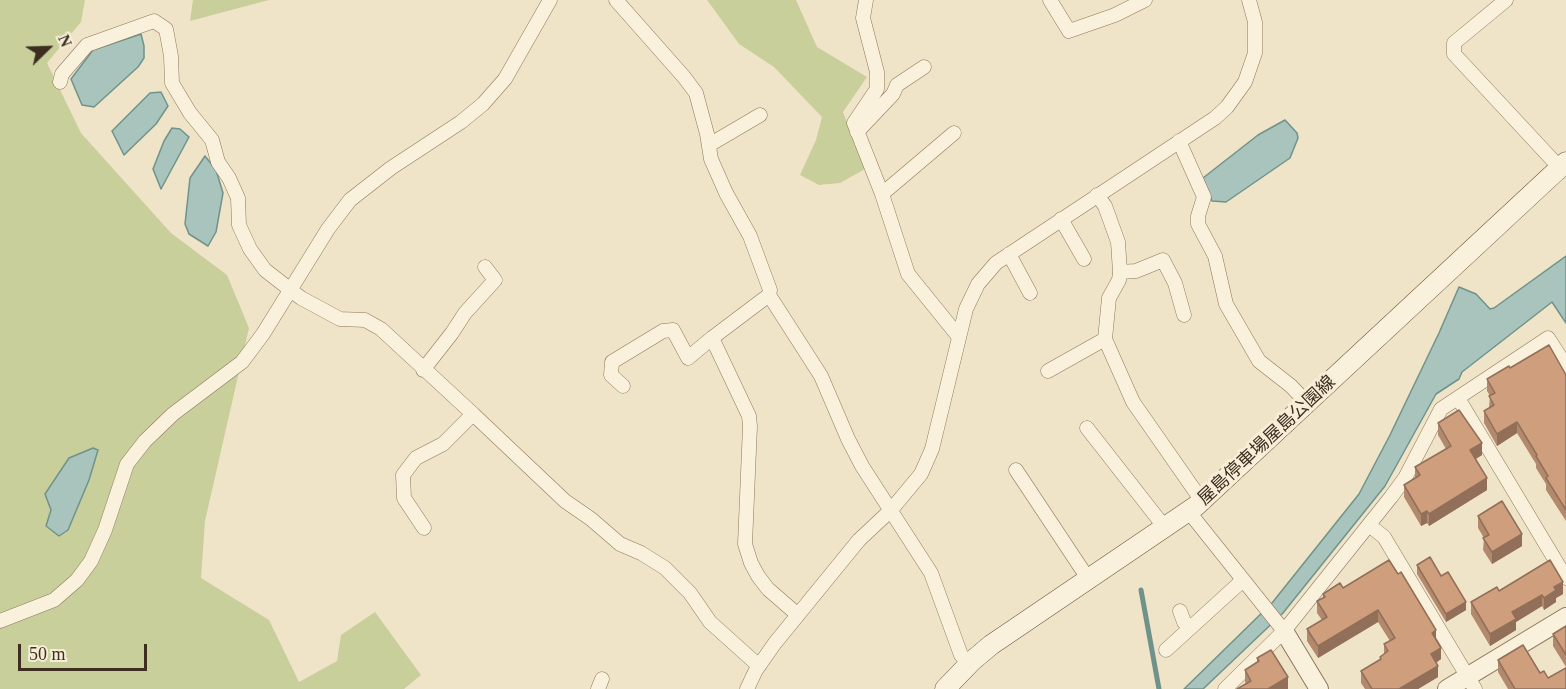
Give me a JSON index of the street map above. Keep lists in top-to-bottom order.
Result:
{
  "streets": {
    "main road": ["屋島停車場屋島公園線"]
  },
  "scale_bar": "50 m",
  "north": "top right"
}
